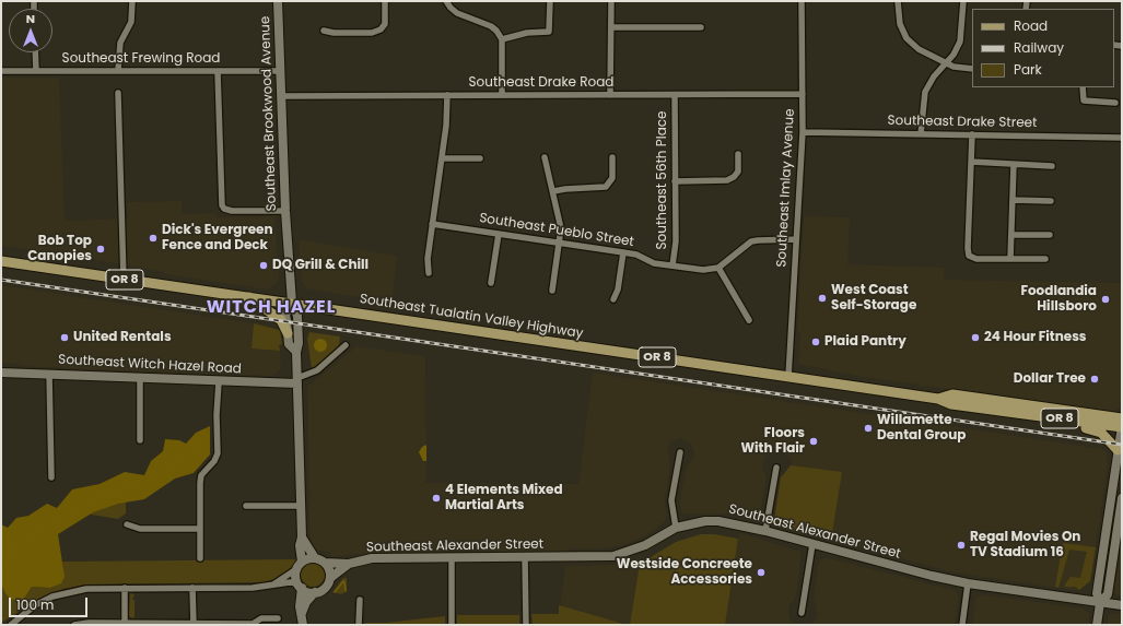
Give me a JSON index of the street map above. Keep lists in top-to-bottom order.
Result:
{
  "streets": {
    "main road": ["OR 8", "Southeast Tualatin Valley Highway"],
    "street": [
      "Southeast Frewing Road",
      "Southeast Drake Road",
      "Southeast Brookwood Avenue",
      "Southeast Drake Street",
      "Southeast 56th Place",
      "Southeast Imlay Avenue",
      "Southeast Pueblo Street",
      "Southeast Witch Hazel Road",
      "Southeast Alexander Street"
    ]
  },
  "crossings": [
    ["Southeast Frewing Road", "Southeast Brookwood Avenue"],
    ["Southeast Drake Road", "Southeast Brookwood Avenue"],
    ["Southeast Drake Road", "Southeast 56th Place"],
    ["Southeast Drake Road", "Southeast Imlay Avenue"],
    ["Southeast Brookwood Avenue", "Southeast Tualatin Valley Highway"],
    ["Southeast Brookwood Avenue", "Southeast Witch Hazel Road"],
    ["Southeast Brookwood Avenue", "Southeast Alexander Street"],
    ["Southeast Drake Street", "Southeast Imlay Avenue"],
    ["Southeast 56th Place", "Southeast Pueblo Street"],
    ["Southeast Imlay Avenue", "Southeast Tualatin Valley Highway"]
  ],
  "districts": ["WITCH HAZEL"],
  "places": [
    "Dick's Evergreen Fence and Deck",
    "Bob Top Canopies",
    "DQ Grill & Chill",
    "West Coast Self-Storage",
    "Foodlandia Hillsboro",
    "United Rentals",
    "24 Hour Fitness",
    "Plaid Pantry",
    "Dollar Tree",
    "Willamette Dental Group",
    "Floors With Flair",
    "4 Elements Mixed Martial Arts",
    "Regal Movies On TV Stadium 16",
    "Westside Concreete Accessories"
  ],
  "legend": ["Road", "Railway", "Park"],
  "scale_bar": "100 m",
  "north": "top"
}
